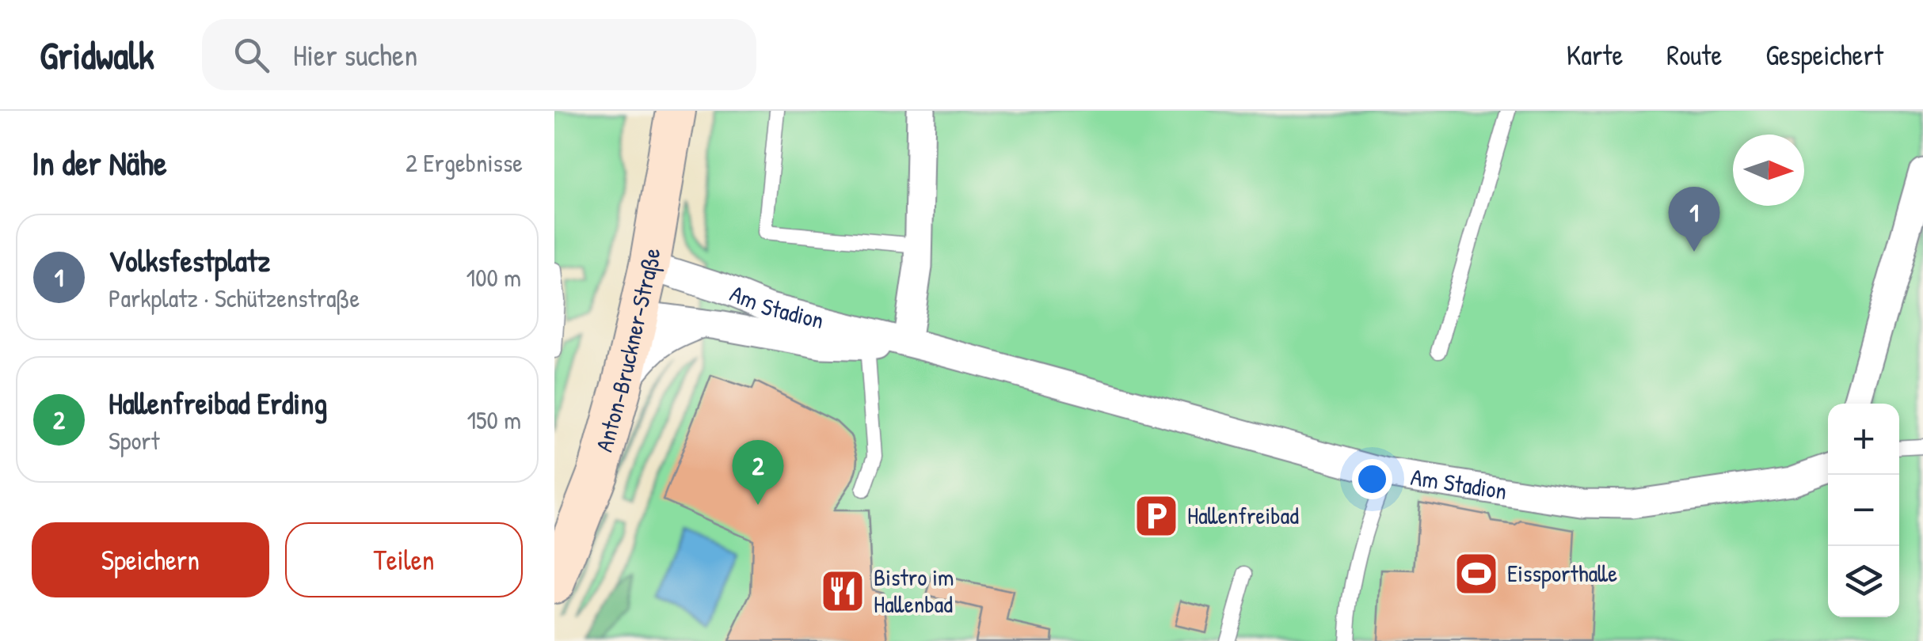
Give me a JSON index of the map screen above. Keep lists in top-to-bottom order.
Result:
{
  "streets": {
    "main road": ["Anton-Bruckner-Straße"],
    "street": ["Am Stadion"]
  },
  "crossings": [
    ["Am Stadion", "Anton-Bruckner-Straße"]
  ],
  "places": {
    "parking": ["Hallenfreibad"],
    "sports": ["Eissporthalle"],
    "restaurant": ["Bistro im Hallenbad"]
  },
  "north": "right",
  "page": {
    "header": "Gridwalk",
    "search": "Hier suchen",
    "nav": ["Karte", "Route", "Gespeichert"],
    "heading": ["In der Nähe", "2 Ergebnisse"],
    "pins": ["1", "2"],
    "list": [
      {
        "mark": "1",
        "name": "Volksfestplatz",
        "note": "Parkplatz · Schützenstraße",
        "value": "100 m"
      },
      {
        "mark": "2",
        "name": "Hallenfreibad Erding",
        "note": "Sport",
        "value": "150 m"
      }
    ],
    "map_buttons": ["+", "−"],
    "buttons": ["Speichern", "Teilen"]
  }
}
